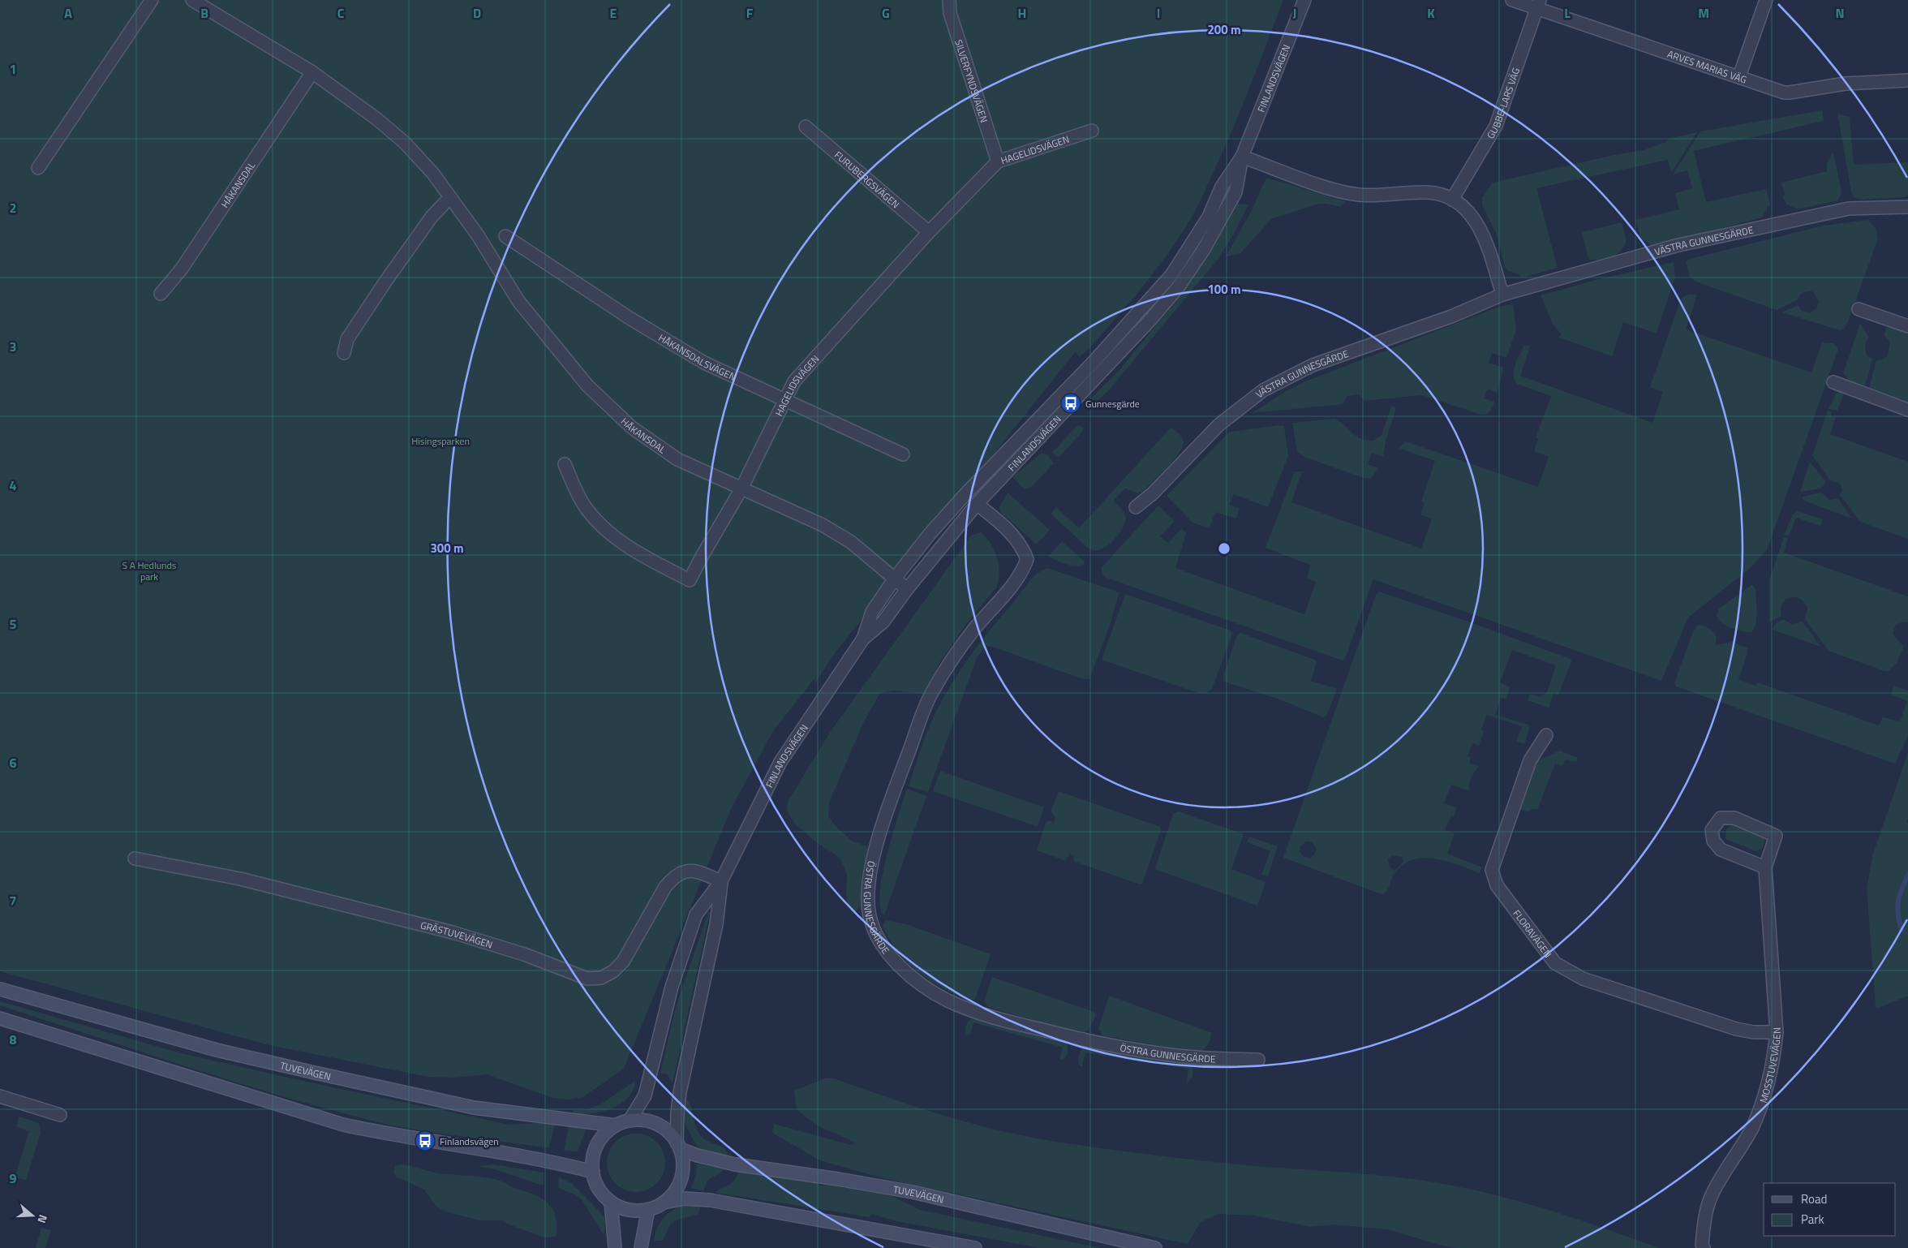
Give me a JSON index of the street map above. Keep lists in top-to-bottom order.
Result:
{
  "streets": {
    "main road": ["TUVEVÄGEN"],
    "street": [
      "ARVES MARIAS VÄG",
      "FINLANDSVÄGEN",
      "SILVERFYNDSVÄGEN",
      "GUBBE-LARS VÄG",
      "HAGELIDSVÄGEN",
      "FURUBERGSVÄGEN",
      "HÅKANSDAL",
      "VÄSTRA GUNNESGÄRDE",
      "HÅKANSDALSVÄGEN",
      "ÖSTRA GUNNESGÄRDE",
      "FLORAVÄGEN",
      "GRÄSTUVEVÄGEN",
      "MOSSTUVEVÄGEN"
    ]
  },
  "crossings": [
    ["ARVES MARIAS VÄG", "GUBBE-LARS VÄG"],
    ["FINLANDSVÄGEN", "HÅKANSDAL"],
    ["FINLANDSVÄGEN", "ÖSTRA GUNNESGÄRDE"],
    ["FINLANDSVÄGEN", "GRÄSTUVEVÄGEN"],
    ["FINLANDSVÄGEN", "TUVEVÄGEN"],
    ["SILVERFYNDSVÄGEN", "HAGELIDSVÄGEN"],
    ["HAGELIDSVÄGEN", "FURUBERGSVÄGEN"],
    ["HAGELIDSVÄGEN", "HÅKANSDAL"],
    ["HAGELIDSVÄGEN", "HÅKANSDALSVÄGEN"],
    ["FLORAVÄGEN", "MOSSTUVEVÄGEN"]
  ],
  "parks": ["Hisingsparken", "S A Hedlunds park"],
  "places": {
    "bus stop": ["Gunnesgärde", "Finlandsvägen"]
  },
  "legend": ["Road", "Park"],
  "north": "right",
  "grid": {
    "columns": [
      "A",
      "B",
      "C",
      "D",
      "E",
      "F",
      "G",
      "H",
      "I",
      "J",
      "K",
      "L",
      "M",
      "N"
    ],
    "rows": [
      "1",
      "2",
      "3",
      "4",
      "5",
      "6",
      "7",
      "8",
      "9"
    ]
  },
  "rings": ["200 m", "100 m", "300 m"]
}
